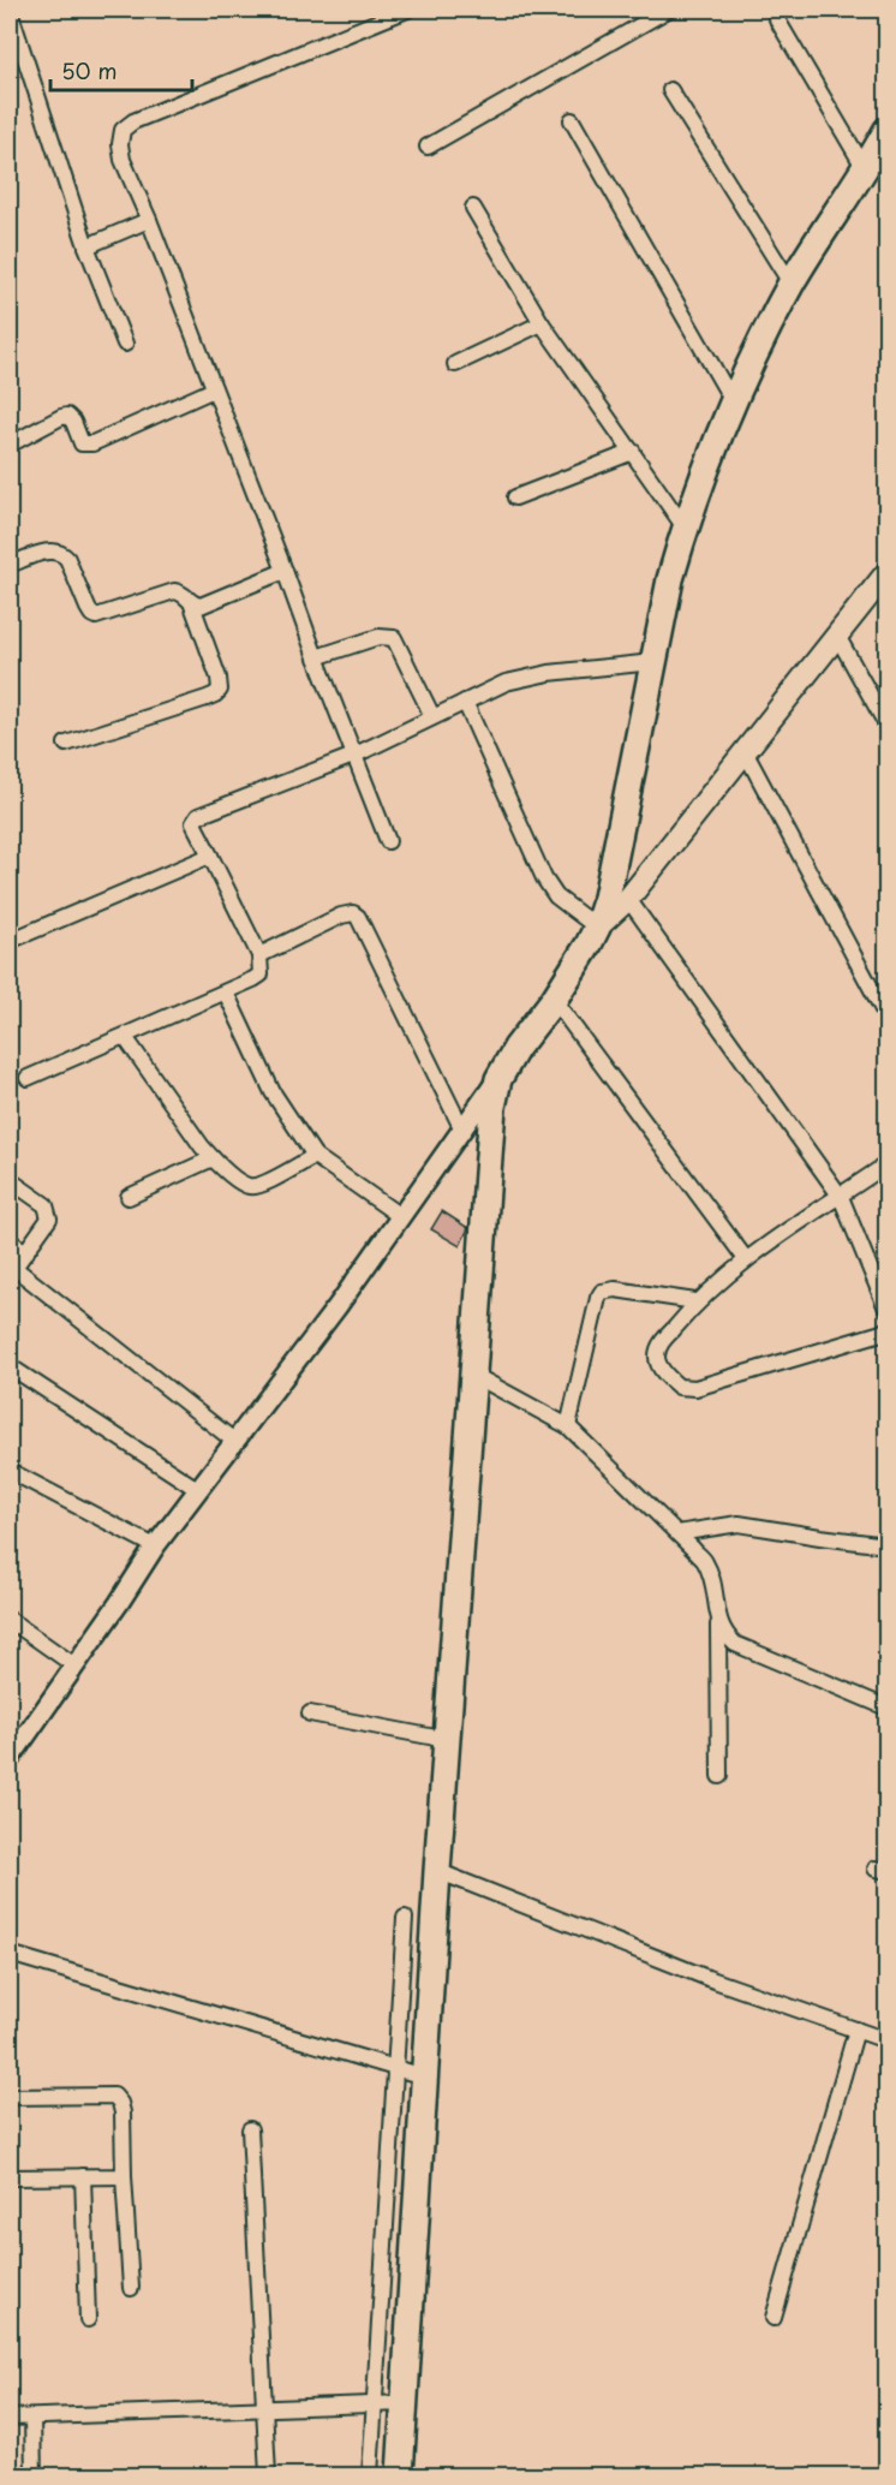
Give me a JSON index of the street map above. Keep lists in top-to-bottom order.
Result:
{
  "scale_bar": "50 m"
}
